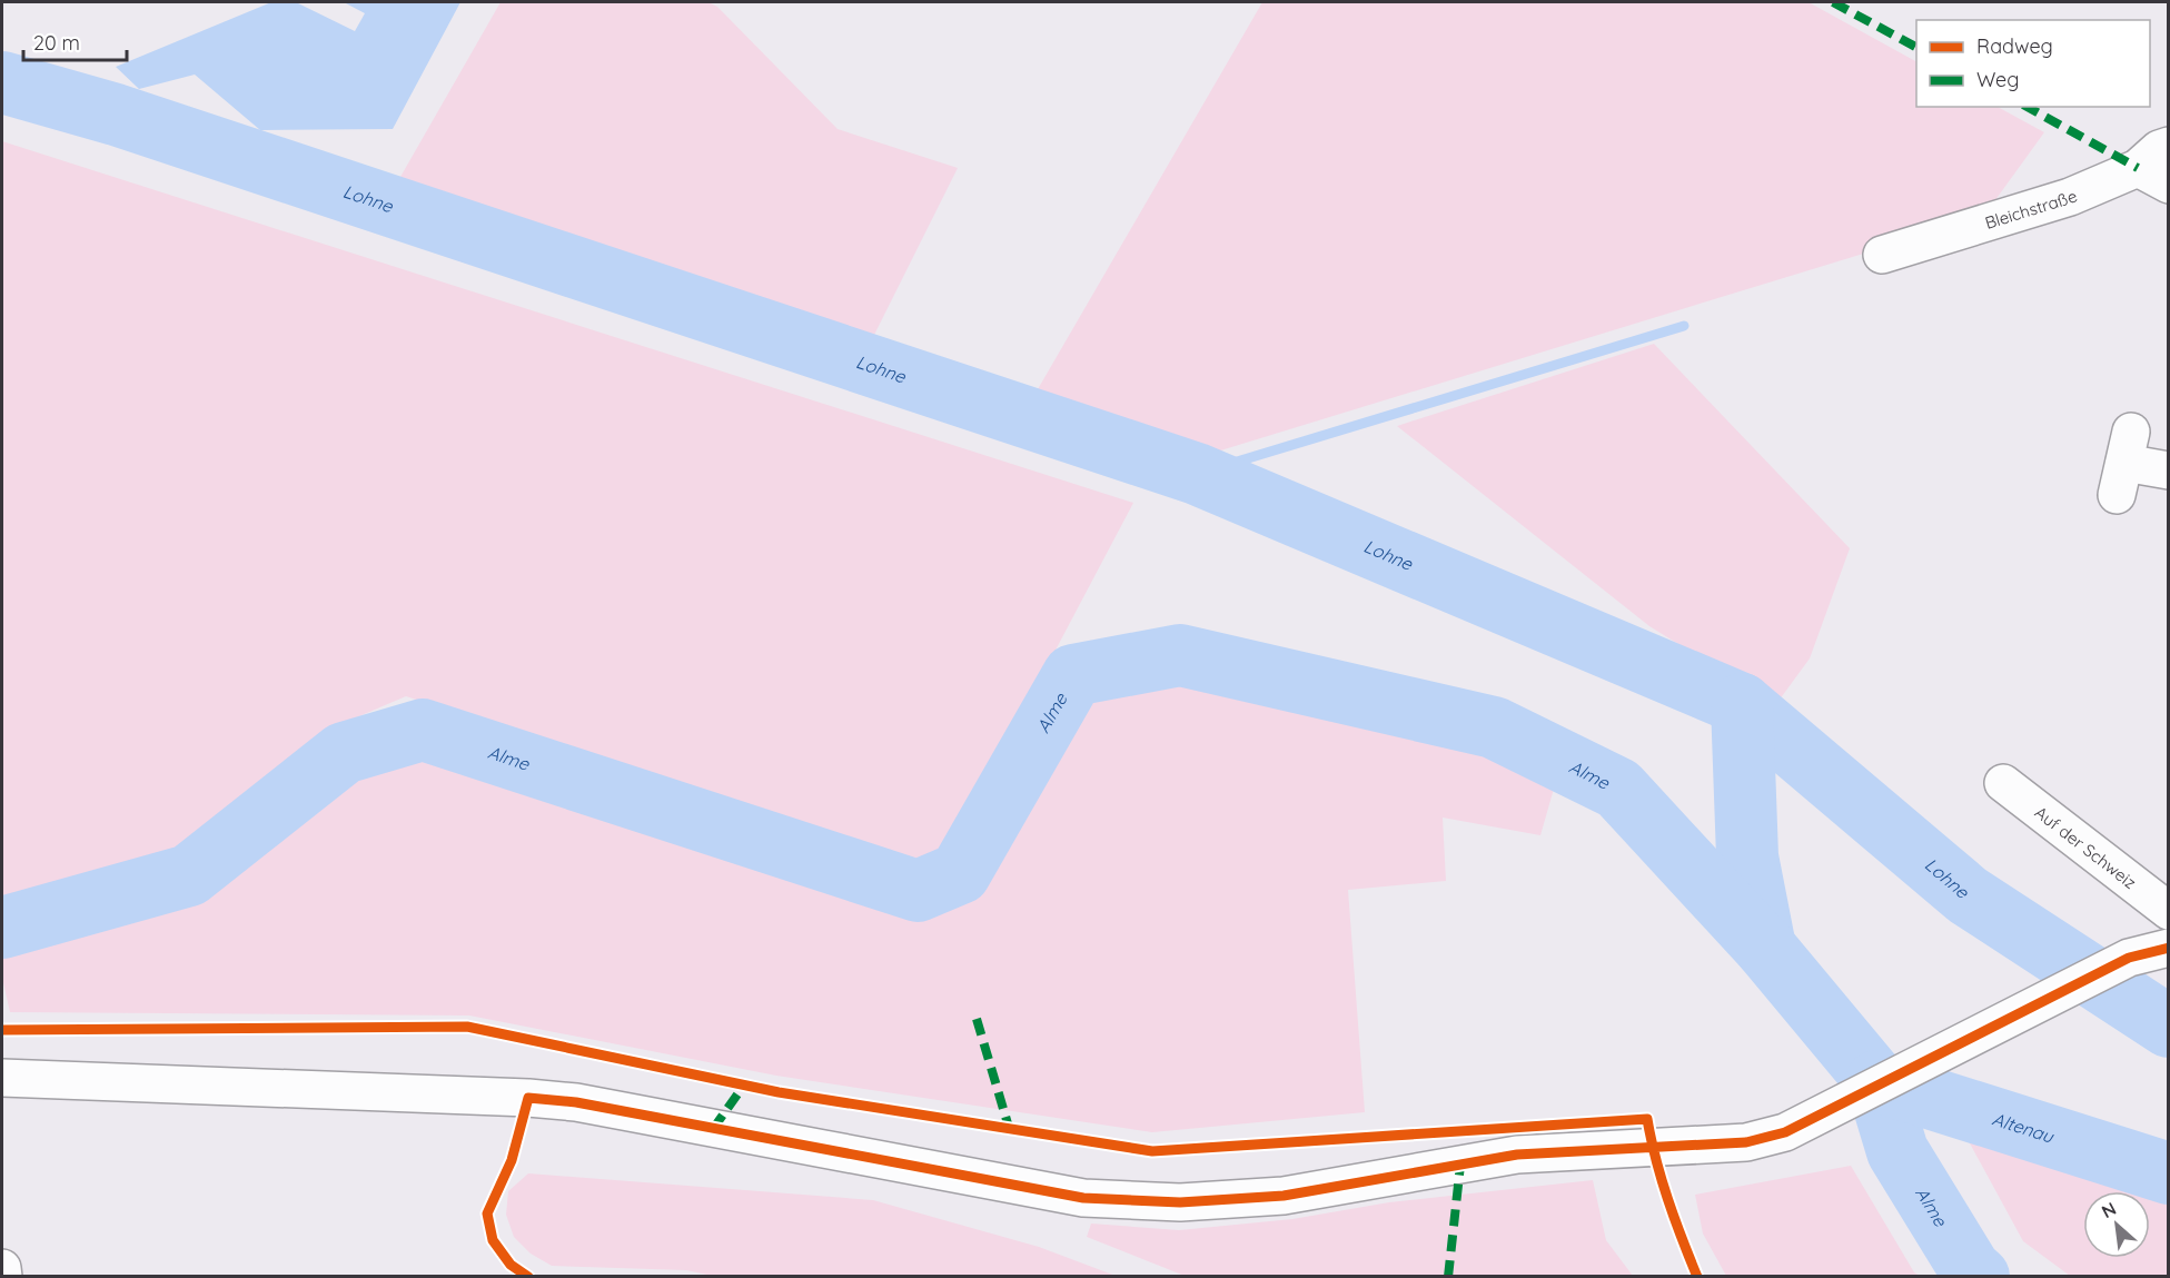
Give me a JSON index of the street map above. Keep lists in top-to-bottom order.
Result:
{
  "streets": {
    "main road": ["Bleichstraße", "Auf der Schweiz"]
  },
  "water": ["Lohne", "Alme", "Altenau"],
  "legend": ["Radweg", "Weg"],
  "scale_bar": "20 m",
  "north": "top left"
}
